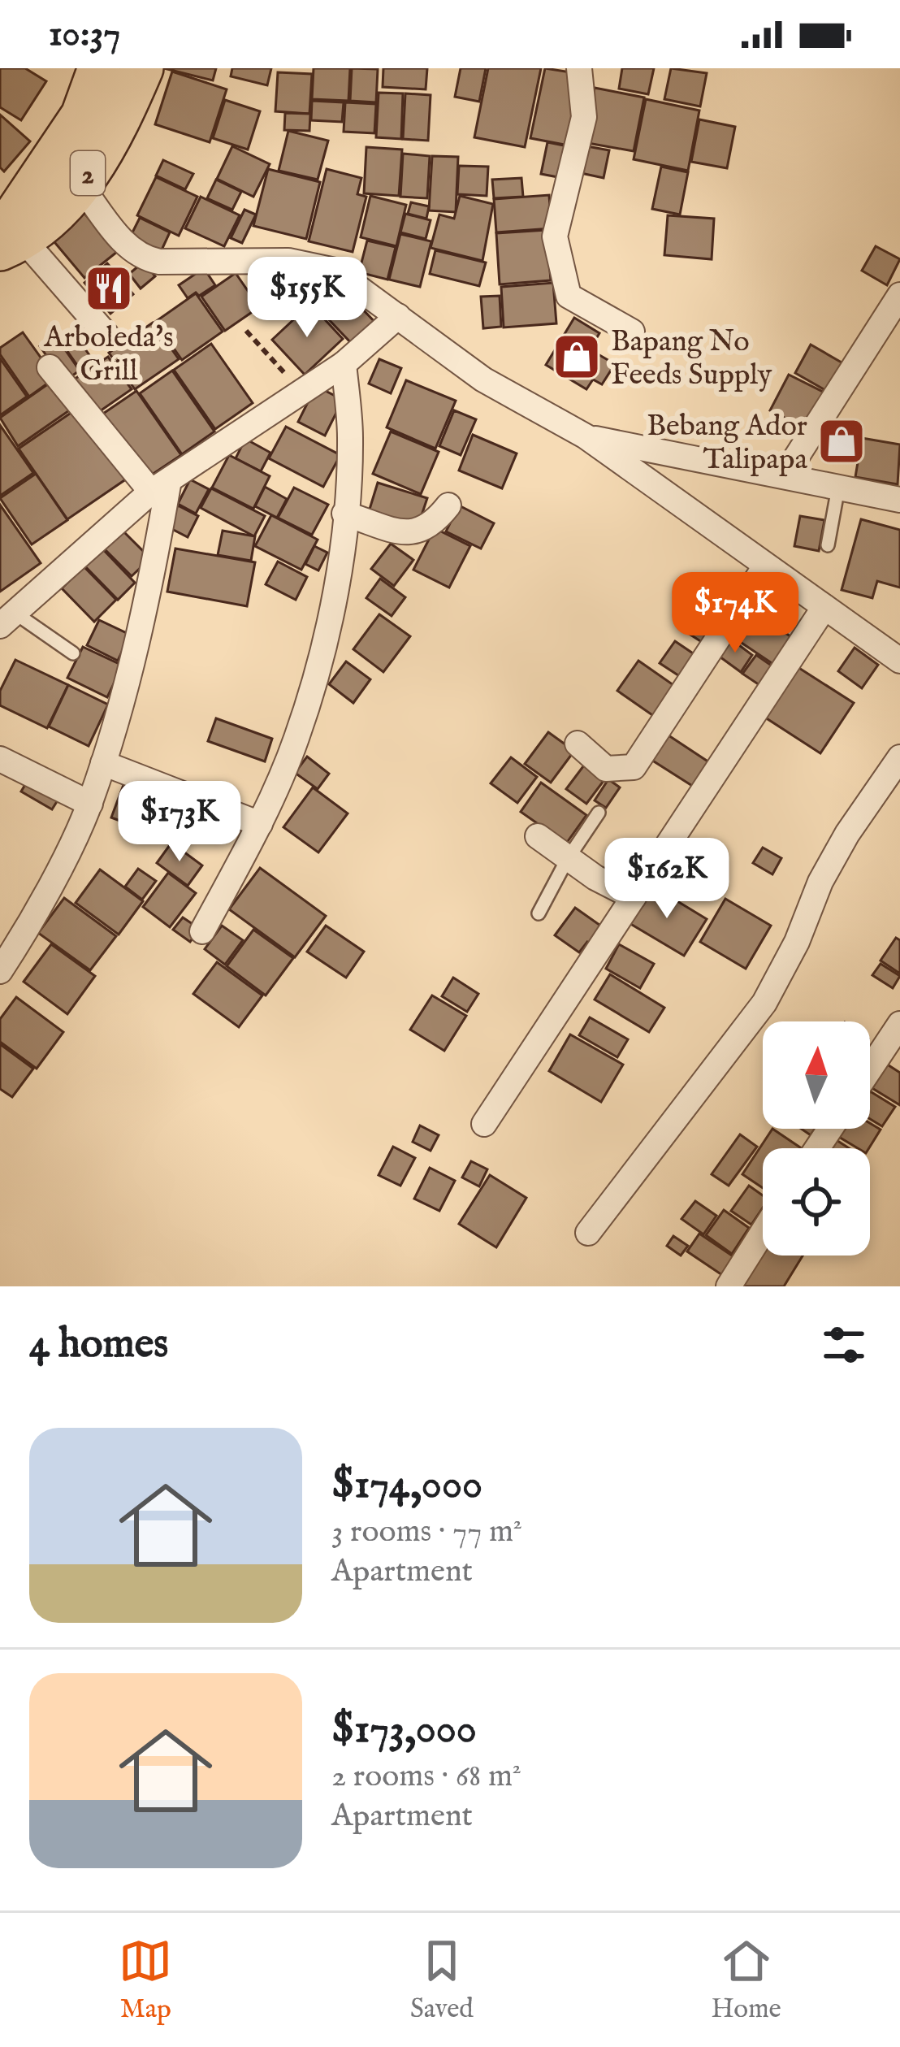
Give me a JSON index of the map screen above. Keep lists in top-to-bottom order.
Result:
{
  "streets": {
    "highway": ["2"]
  },
  "places": {
    "restaurant": ["Arboleda's Grill"],
    "shop": ["Bapang No Feeds Supply", "Bebang Ador Talipapa"]
  },
  "north": "top",
  "page": {
    "status": "10:37",
    "price": [
      "$155K",
      "$174K",
      "$173K",
      "$162K"
    ],
    "heading": "4 homes",
    "list": [
      {
        "name": "$174,000",
        "note": "3 rooms · 77 m² · Apartment"
      },
      {
        "name": "$173,000",
        "note": "2 rooms · 68 m² · Apartment"
      }
    ],
    "tabs": ["Map", "Saved", "Home"]
  }
}
